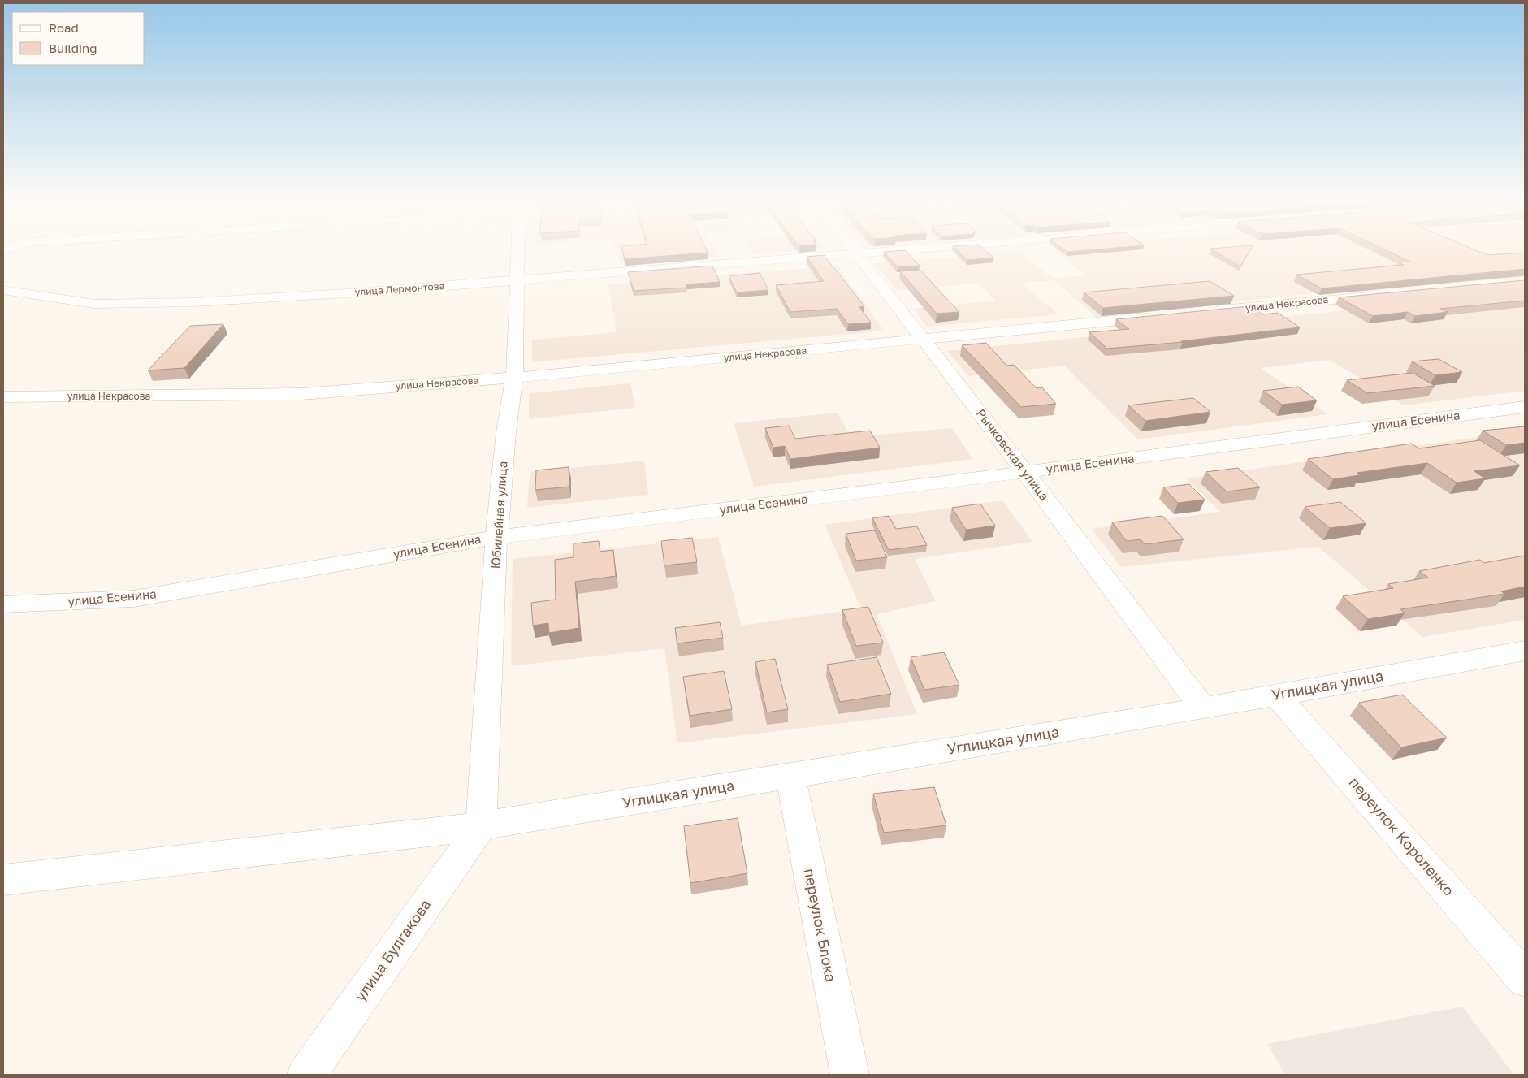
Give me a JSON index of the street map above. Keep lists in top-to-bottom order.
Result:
{
  "streets": {
    "street": [
      "улица Лермонтова",
      "улица Некрасова",
      "улица Есенина",
      "Рычковская улица",
      "Юбилейная улица",
      "Углицкая улица",
      "переулок Короленко",
      "переулок Блока",
      "улица Булгакова"
    ]
  },
  "crossings": [
    ["улица Лермонтова", "Рычковская улица"],
    ["улица Лермонтова", "Юбилейная улица"],
    ["улица Некрасова", "Рычковская улица"],
    ["улица Некрасова", "Юбилейная улица"],
    ["улица Есенина", "Рычковская улица"],
    ["улица Есенина", "Юбилейная улица"],
    ["Рычковская улица", "Углицкая улица"],
    ["Юбилейная улица", "Углицкая улица"],
    ["Юбилейная улица", "улица Булгакова"],
    ["Углицкая улица", "переулок Короленко"],
    ["Углицкая улица", "переулок Блока"],
    ["Углицкая улица", "улица Булгакова"]
  ],
  "legend": ["Road", "Building"]
}
